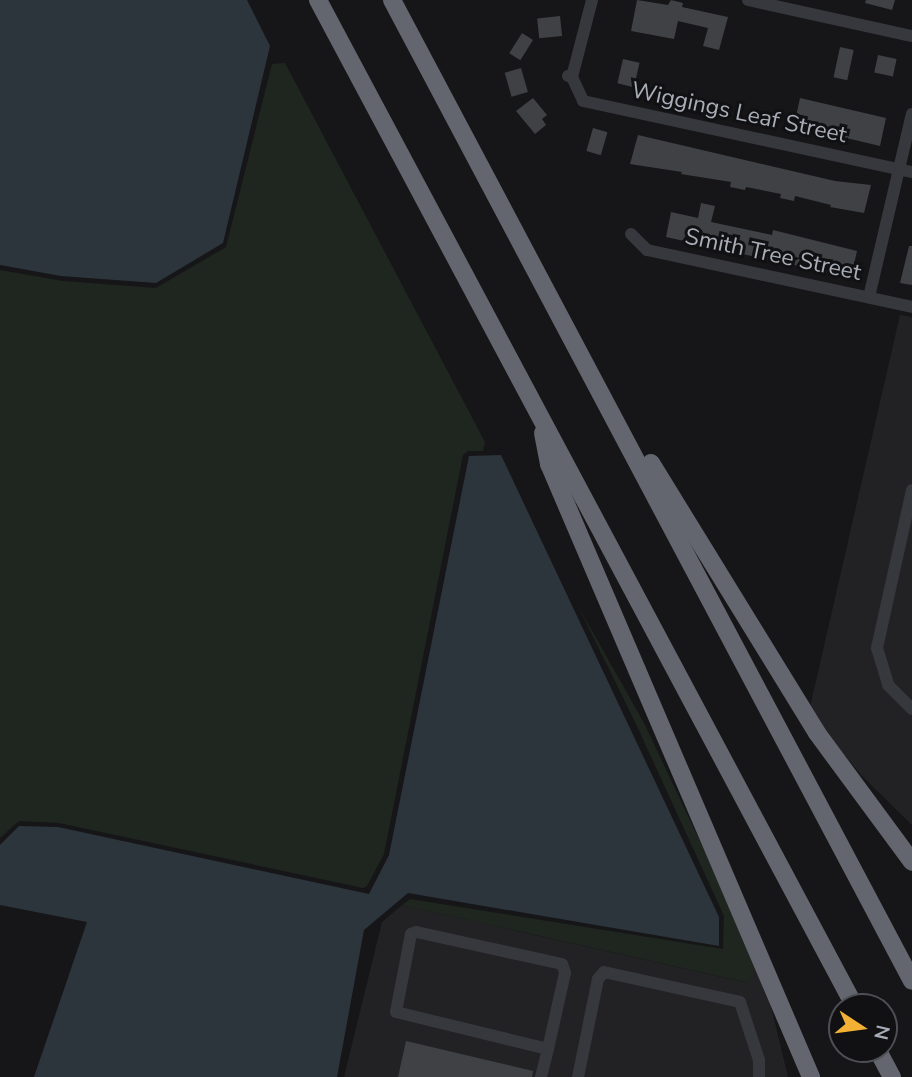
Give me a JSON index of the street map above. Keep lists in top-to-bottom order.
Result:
{
  "streets": {
    "street": ["Wiggings Leaf Street", "Smith Tree Street"]
  },
  "north": "right"
}
